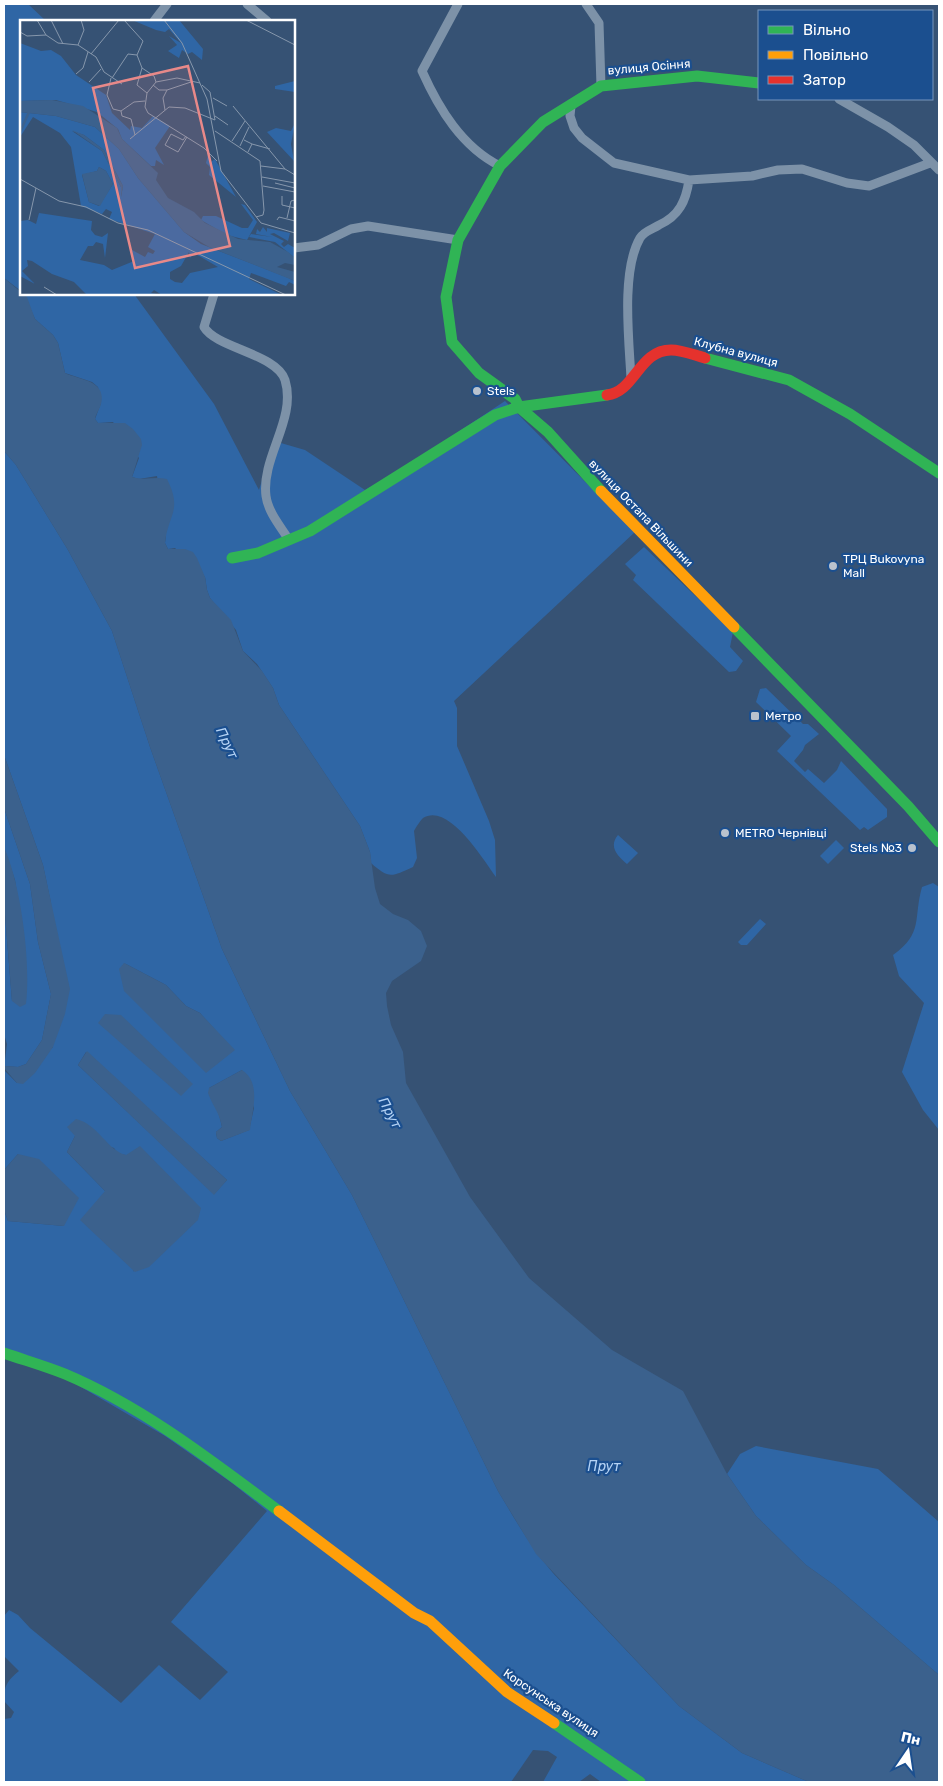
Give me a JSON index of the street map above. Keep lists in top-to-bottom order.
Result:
{
  "streets": {
    "street": [
      "вулиця Осіння",
      "Клубна вулиця",
      "вулиця Остапа Вільшини",
      "Корсунська вулиця"
    ]
  },
  "crossings": [
    ["вулиця Осіння", "вулиця Остапа Вільшини"],
    ["Клубна вулиця", "вулиця Остапа Вільшини"]
  ],
  "water": ["Прут"],
  "places": {
    "other": [
      "Stels",
      "ТРЦ Bukovyna Mall",
      "METRO Чернівці",
      "Stels №3"
    ],
    "transit": ["Метро"]
  },
  "legend": ["Вільно", "Повільно", "Затор"],
  "north": "top"
}
